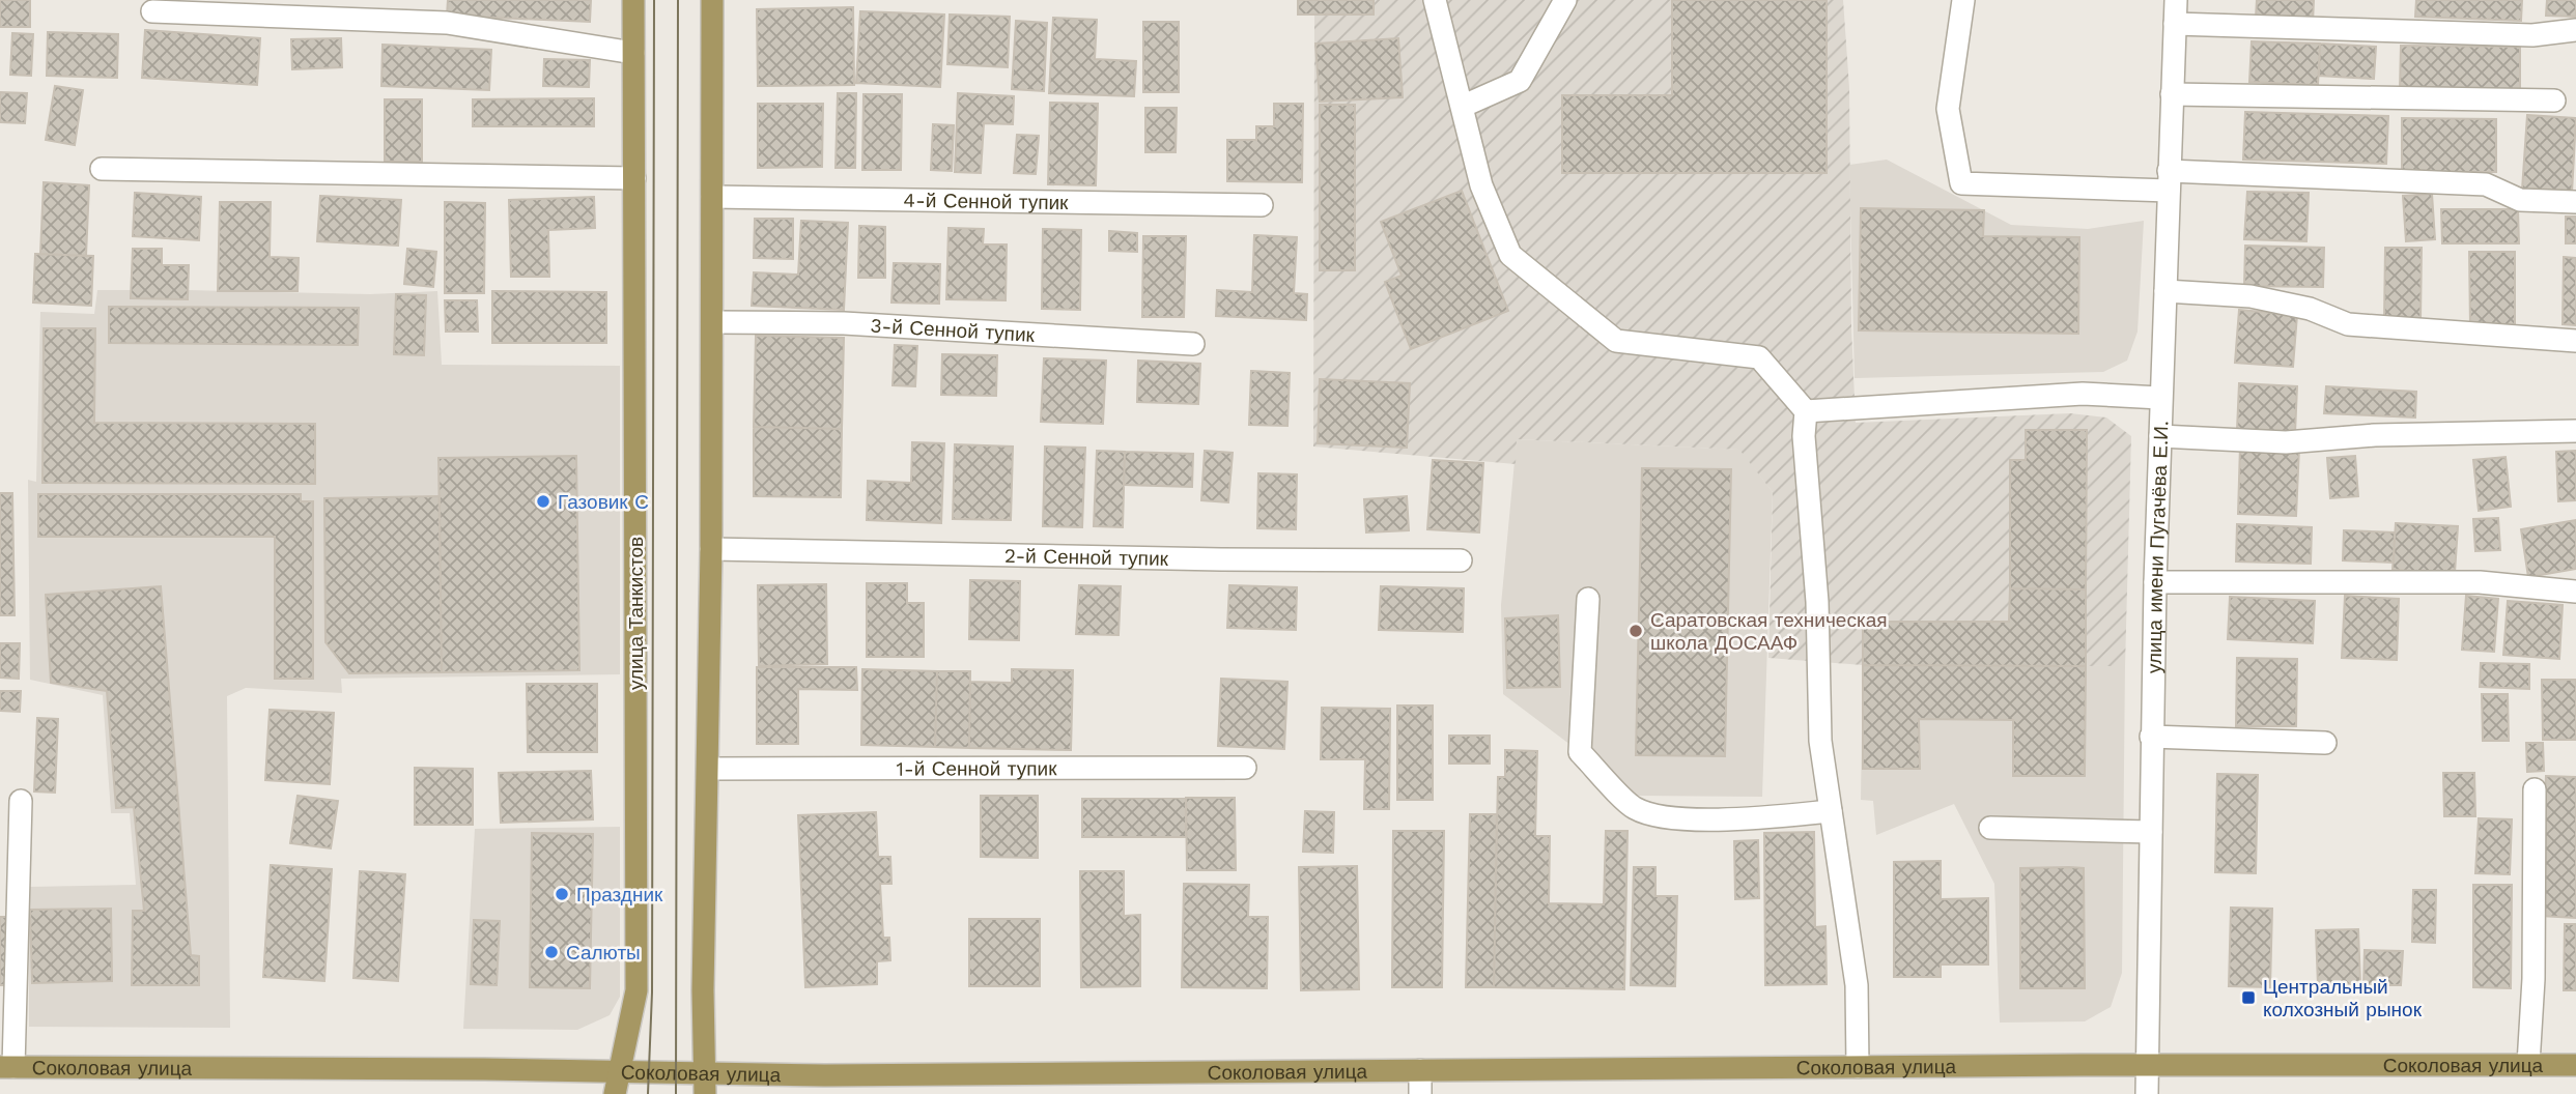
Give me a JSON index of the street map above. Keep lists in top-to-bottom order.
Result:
{
  "streets": {
    "main road": ["улица Танкистов", "Соколовая улица"],
    "street": [
      "4-й Сенной тупик",
      "3-й Сенной тупик",
      "улица имени Пугачёва Е.И.",
      "2-й Сенной тупик",
      "1-й Сенной тупик"
    ]
  },
  "crossings": [
    ["улица имени Пугачёва Е.И.", "Соколовая улица"],
    ["улица Танкистов", "Соколовая улица"]
  ],
  "places": {
    "other": [
      "Газовик С",
      "Саратовская техническая школа ДОСААФ",
      "Праздник",
      "Салюты"
    ],
    "transit": ["Центральный колхозный рынок"]
  }
}
